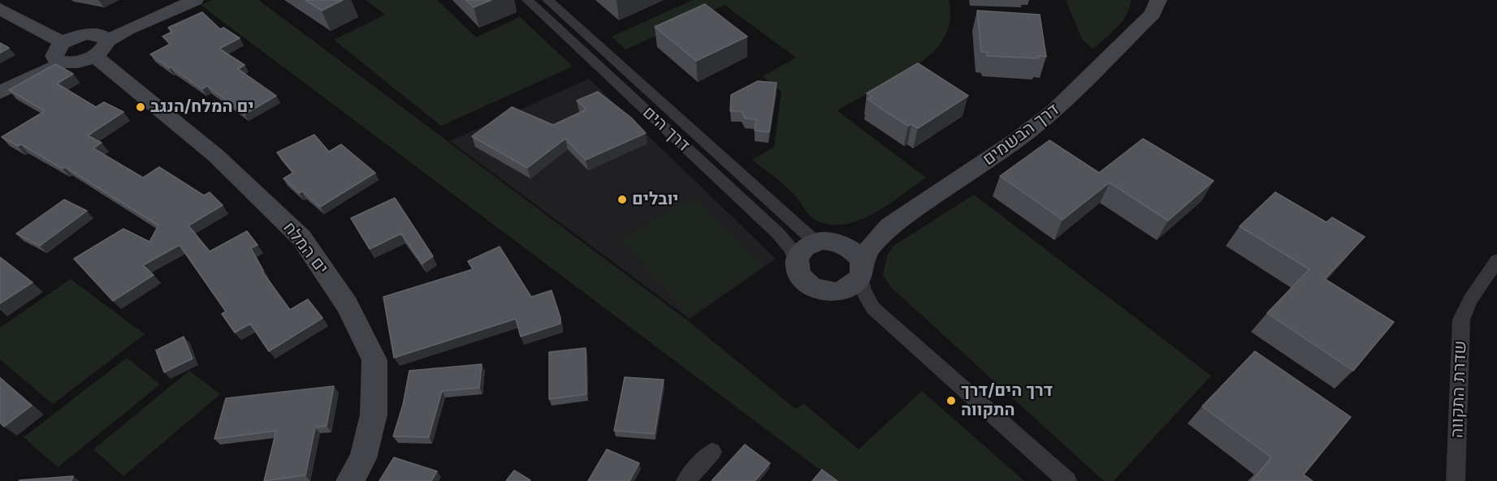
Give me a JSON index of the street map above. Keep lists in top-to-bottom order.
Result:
{
  "streets": {
    "street": [
      "דרך הים",
      "דרך הבשמים",
      "ים המלח",
      "שדרת התקווה"
    ]
  },
  "crossings": [
    ["דרך הים", "דרך הבשמים"]
  ],
  "places": ["ים המלח/הנגב", "יובלים", "דרך הים/דרך התקווה"]
}
